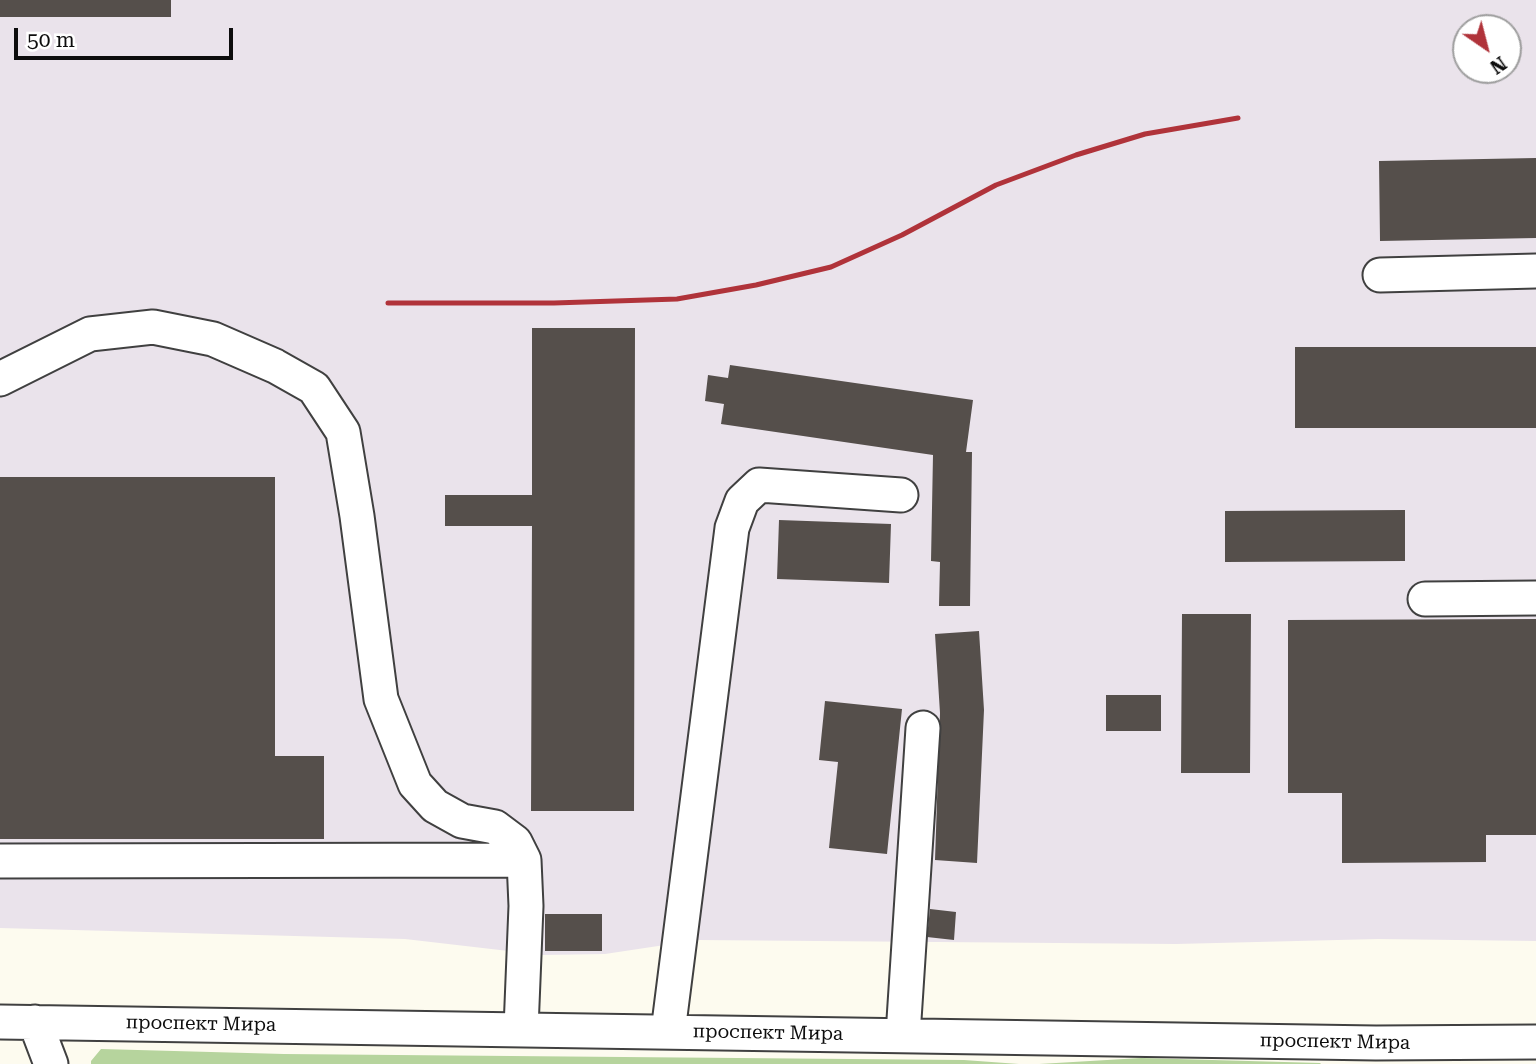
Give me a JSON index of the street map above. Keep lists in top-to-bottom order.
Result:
{
  "streets": {
    "street": ["проспект Мира"]
  },
  "scale_bar": "50 m",
  "north": "bottom right"
}
